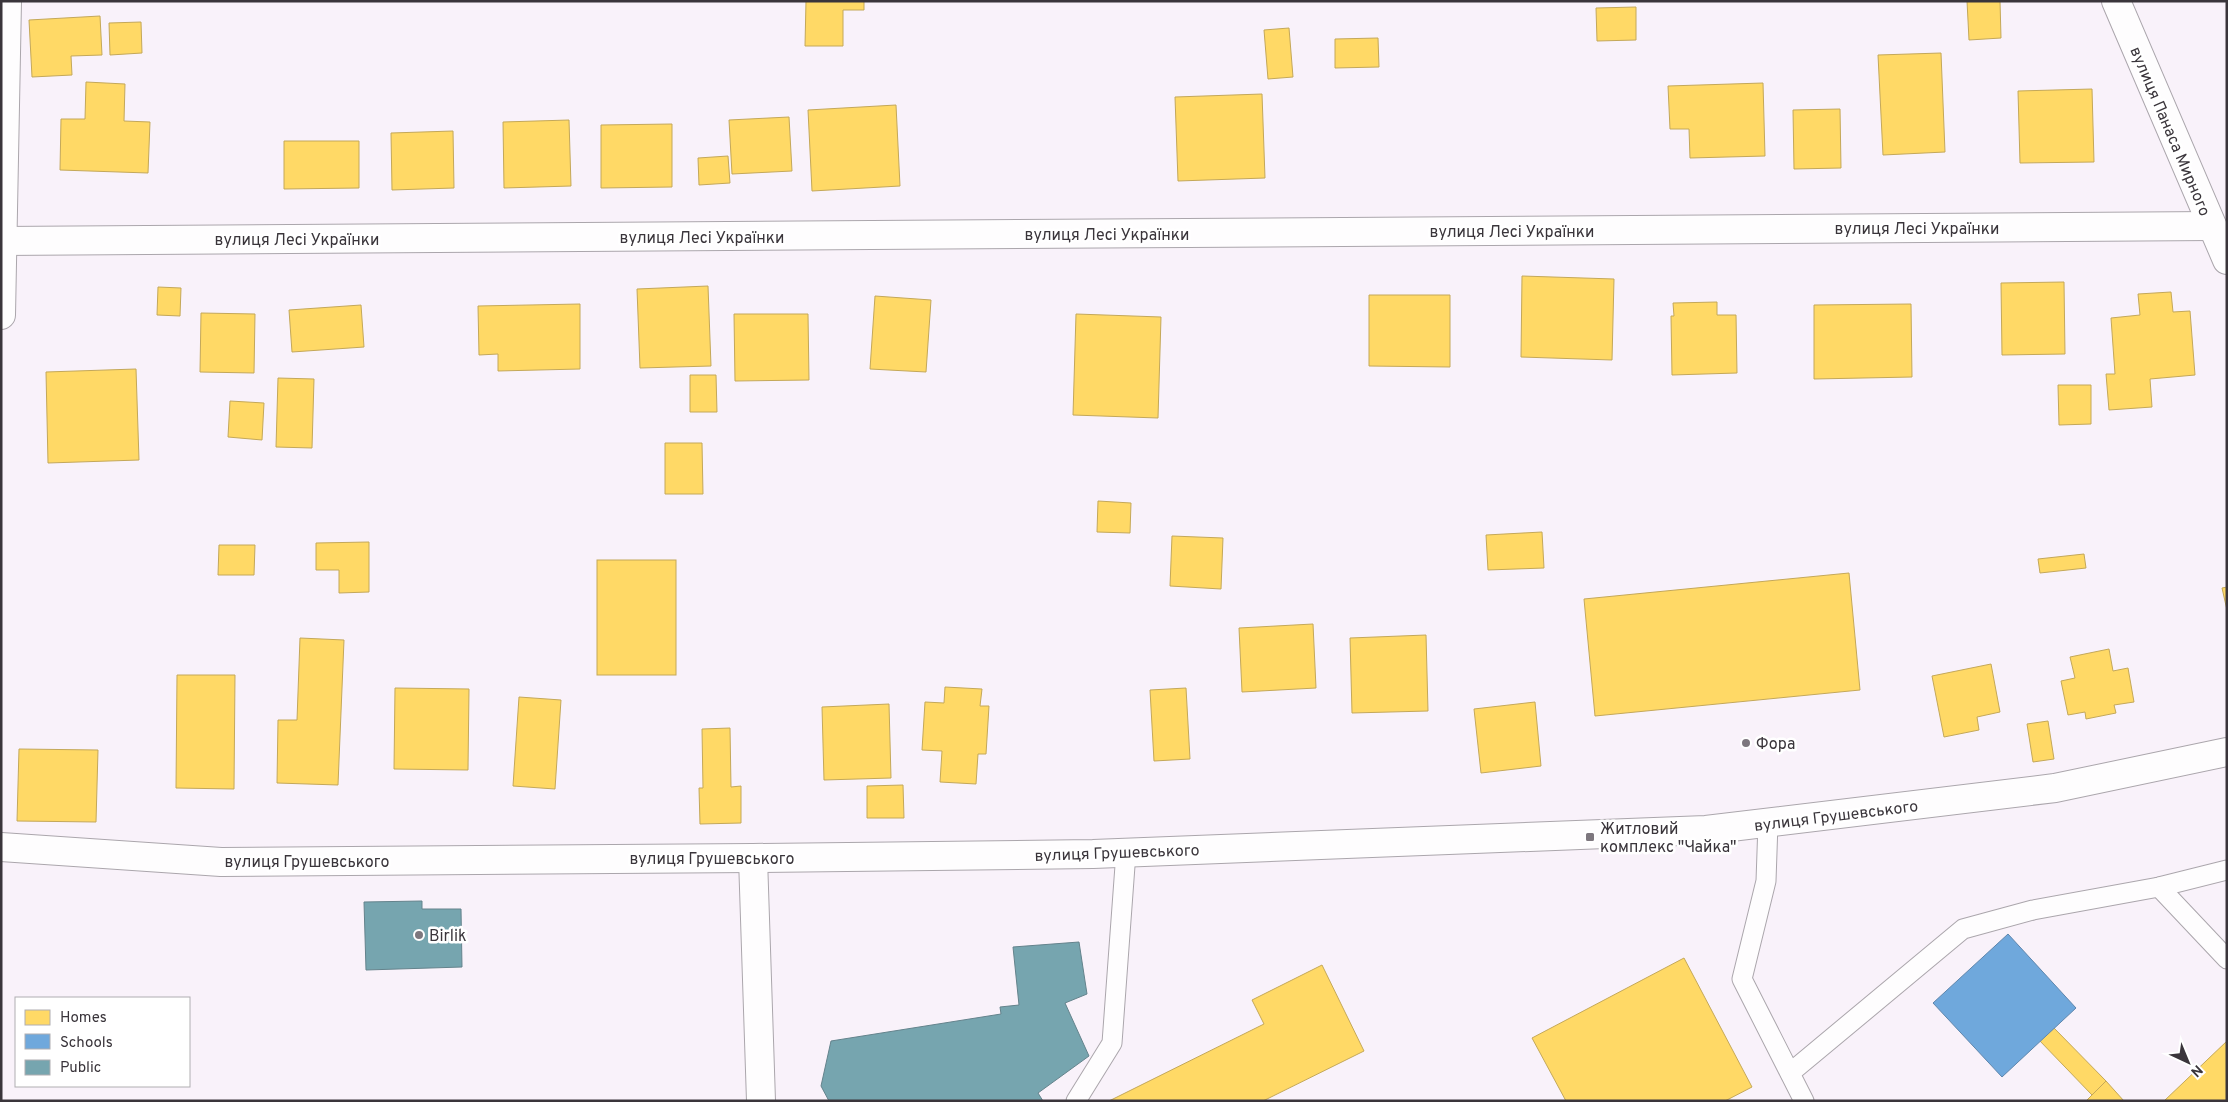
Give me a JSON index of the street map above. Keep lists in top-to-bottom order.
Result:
{
  "streets": {
    "street": ["вулиця Панаса Мирного", "вулиця Лесі Українки", "вулиця Грушевського"]
  },
  "crossings": [
    ["вулиця Панаса Мирного", "вулиця Лесі Українки"]
  ],
  "places": {
    "other": ["Фора", "Birlik"],
    "transit": ["Житловий комплекс \"Чайка\""]
  },
  "legend": ["Homes", "Schools", "Public"],
  "north": "bottom right"
}
